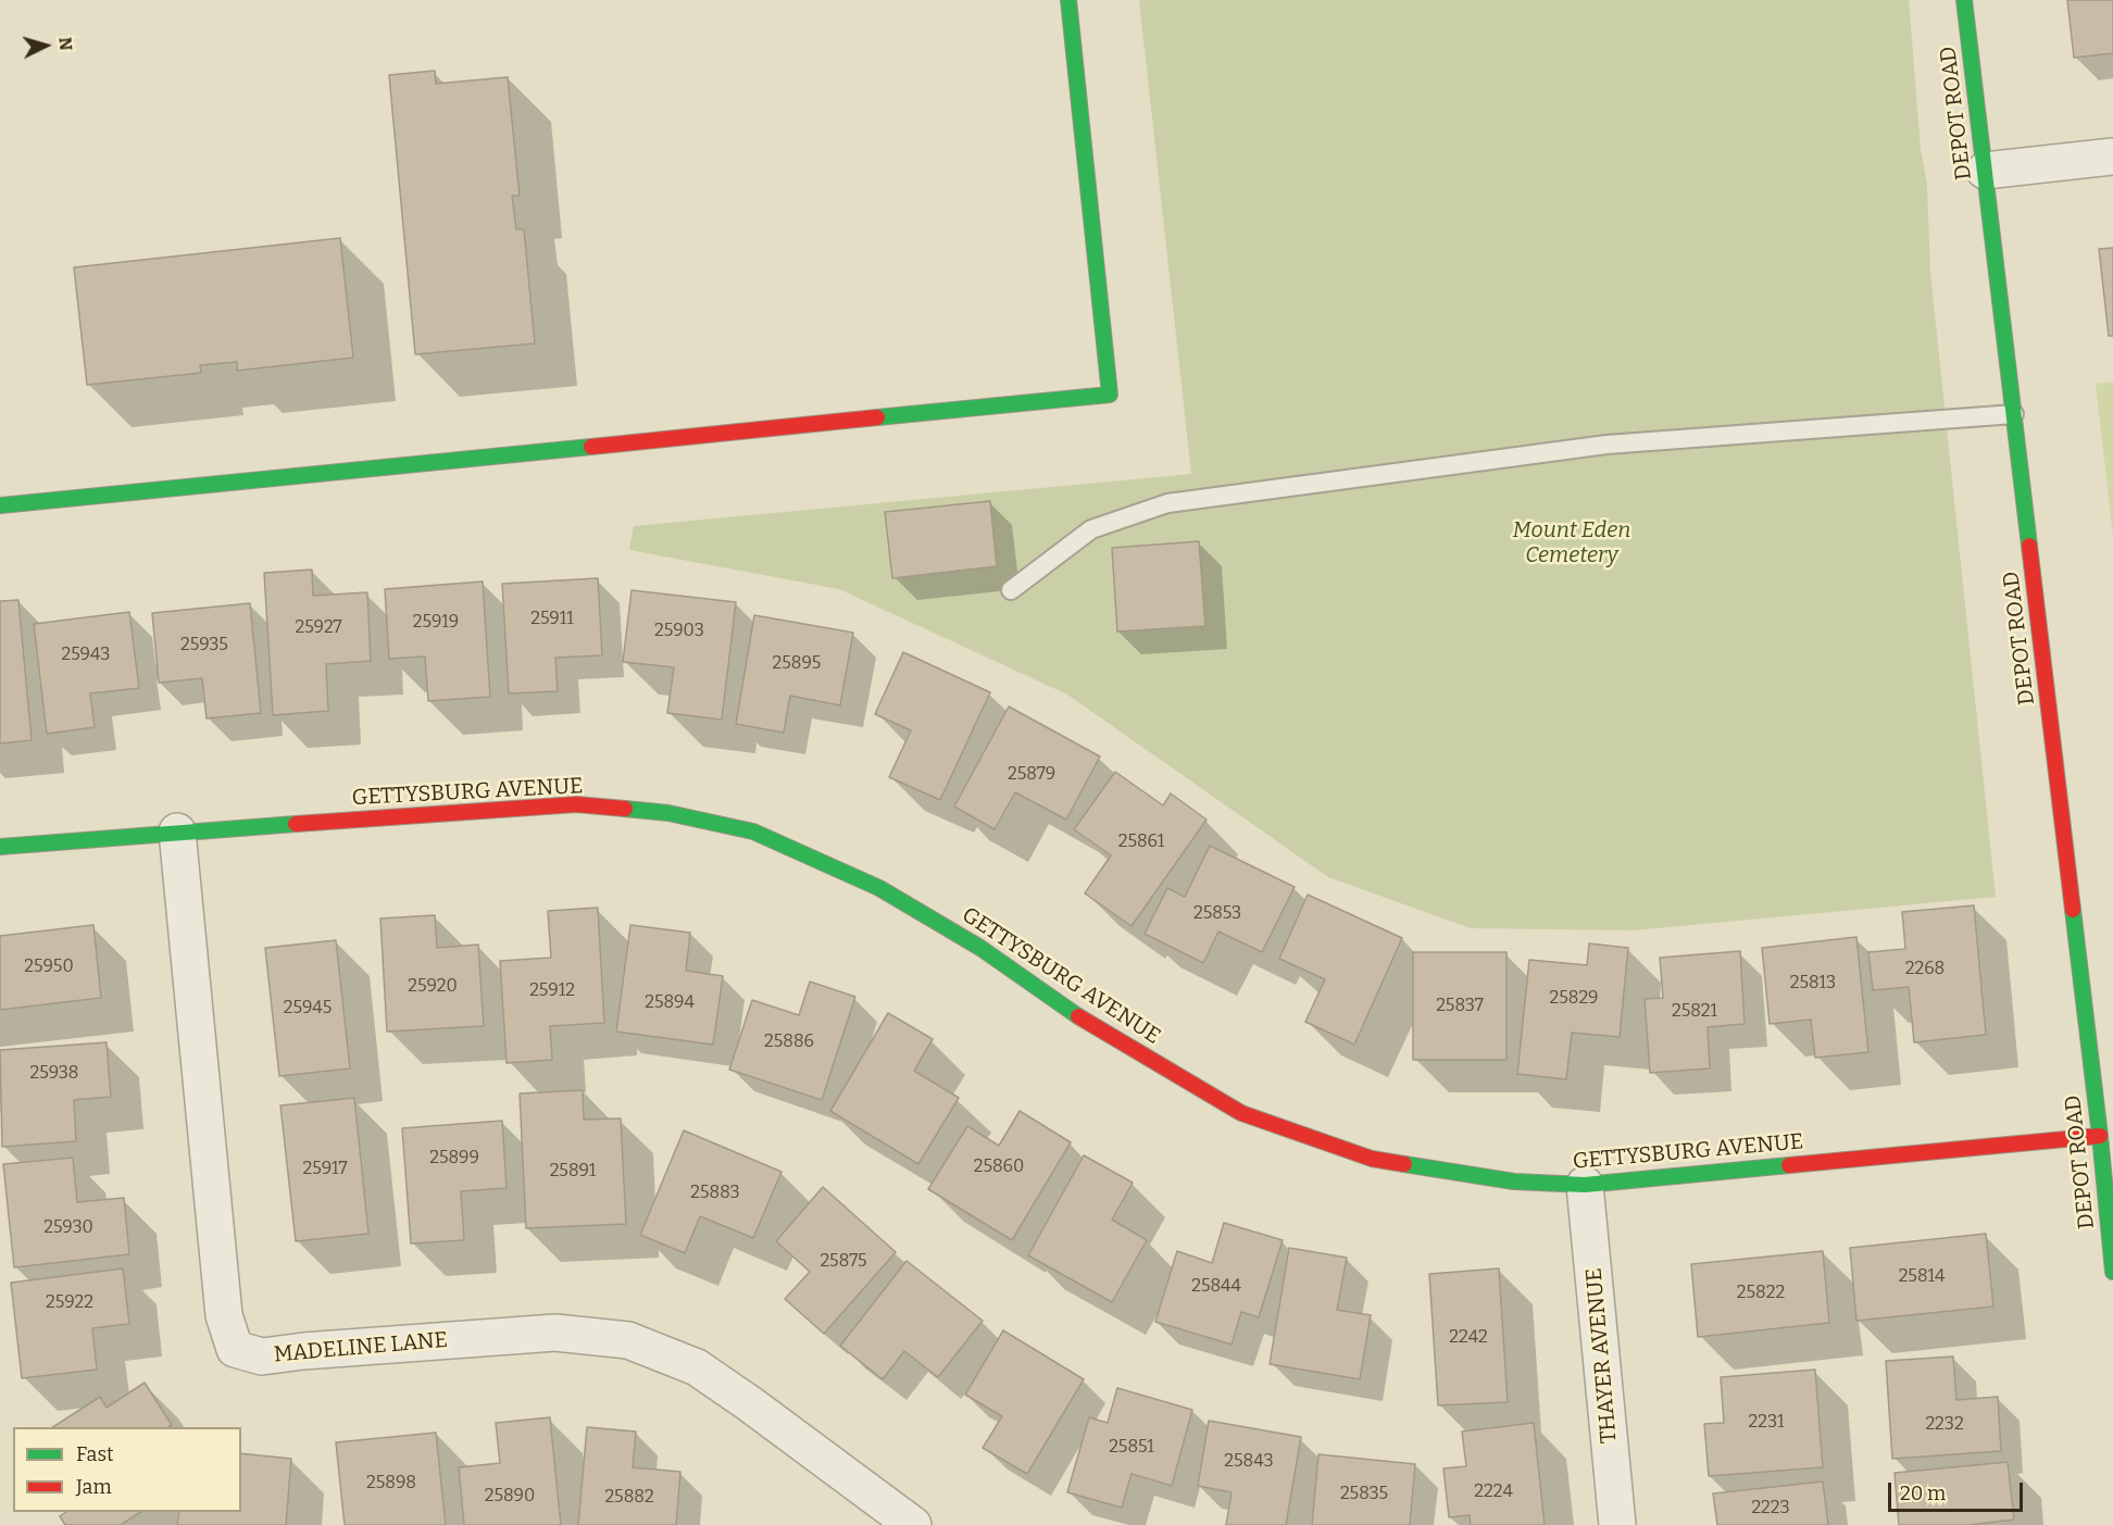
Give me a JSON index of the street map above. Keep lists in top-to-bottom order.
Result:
{
  "streets": {
    "street": [
      "DEPOT ROAD",
      "GETTYSBURG AVENUE",
      "MADELINE LANE",
      "THAYER AVENUE"
    ]
  },
  "crossings": [
    ["DEPOT ROAD", "GETTYSBURG AVENUE"],
    ["GETTYSBURG AVENUE", "MADELINE LANE"],
    ["GETTYSBURG AVENUE", "THAYER AVENUE"]
  ],
  "parks": ["Mount Eden Cemetery"],
  "house_numbers": [
    "25911",
    "25919",
    "25927",
    "25903",
    "25935",
    "25943",
    "25895",
    "25879",
    "25861",
    "25853",
    "25950",
    "2268",
    "25813",
    "25920",
    "25912",
    "25829",
    "25894",
    "25837",
    "25945",
    "25821",
    "25886",
    "25938",
    "25899",
    "25860",
    "25917",
    "25891",
    "25883",
    "25930",
    "25875",
    "25814",
    "25844",
    "25822",
    "25922",
    "2242",
    "2231",
    "2232",
    "25851",
    "25843",
    "25898",
    "2224",
    "25835",
    "25890",
    "25882",
    "2223"
  ],
  "legend": ["Fast", "Jam"],
  "scale_bar": "20 m",
  "north": "right"
}
